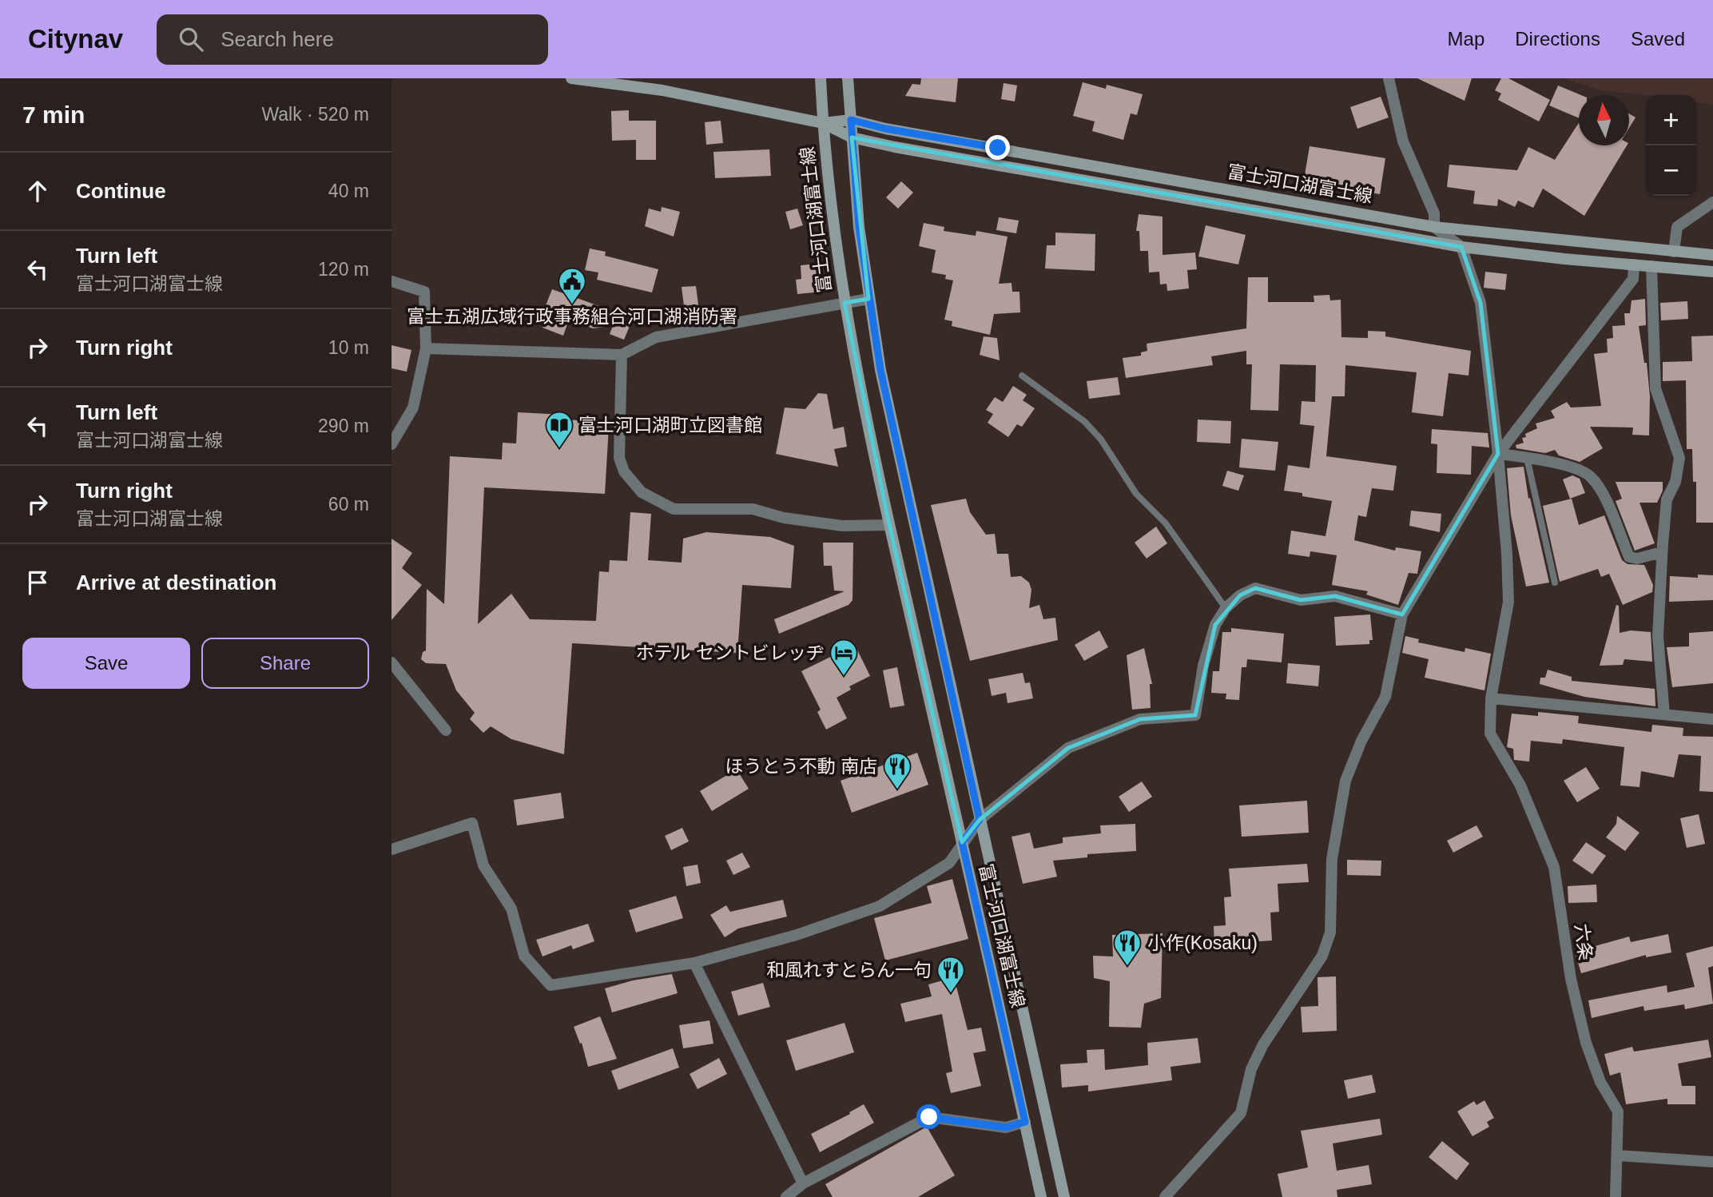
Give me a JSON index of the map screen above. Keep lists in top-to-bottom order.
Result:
{
  "streets": {
    "main road": ["富士河口湖富士線"],
    "street": ["六条"]
  },
  "crossings": [
    ["富士河口湖富士線", "六条"]
  ],
  "places": {
    "public building": ["富士五湖広域行政事務組合河口湖消防署"],
    "library": ["富士河口湖町立図書館"],
    "hotel": ["ホテル セントビレッヂ"],
    "restaurant": ["ほうとう不動 南店", "小作(Kosaku)", "和風れすとらん一句"]
  },
  "north": "top",
  "page": {
    "header": "Citynav",
    "search": "Search here",
    "nav": ["Map", "Directions", "Saved"],
    "heading": ["7 min", "Walk · 520 m"],
    "map_buttons": ["+", "−"],
    "list": [
      ["Continue", "40 m"],
      ["Turn left", "富士河口湖富士線", "120 m"],
      ["Turn right", "10 m"],
      ["Turn left", "富士河口湖富士線", "290 m"],
      ["Turn right", "富士河口湖富士線", "60 m"],
      "Arrive at destination"
    ],
    "buttons": ["Save", "Share"]
  }
}
